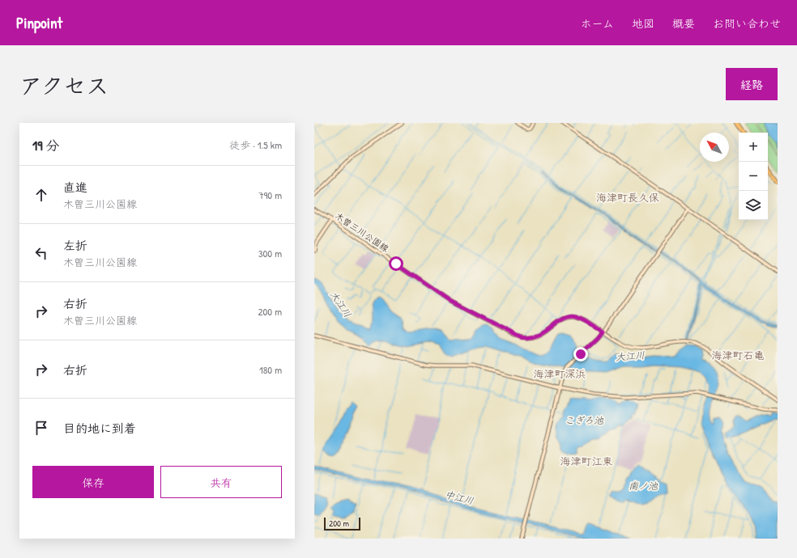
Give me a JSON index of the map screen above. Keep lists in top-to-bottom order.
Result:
{
  "streets": {
    "street": ["木曽三川公園線"]
  },
  "districts": [
    "海津町長久保",
    "海津町石亀",
    "海津町深浜",
    "海津町江東"
  ],
  "water": [
    "大江川",
    "こぎろ池",
    "南ノ池",
    "中江川"
  ],
  "scale_bar": "200 m",
  "north": "top left",
  "page": {
    "header": "Pinpoint",
    "nav": [
      "ホーム",
      "地図",
      "概要",
      "お問い合わせ"
    ],
    "title": "アクセス",
    "buttons": [
      "経路",
      ["保存", "共有"]
    ],
    "heading": ["19 分", "徒歩 · 1.5 km"],
    "map_buttons": ["+", "−"],
    "list": [
      ["直進", "木曽三川公園線", "790 m"],
      ["左折", "木曽三川公園線", "300 m"],
      ["右折", "木曽三川公園線", "200 m"],
      ["右折", "180 m"],
      "目的地に到着"
    ],
    "scale": "200 m"
  }
}
